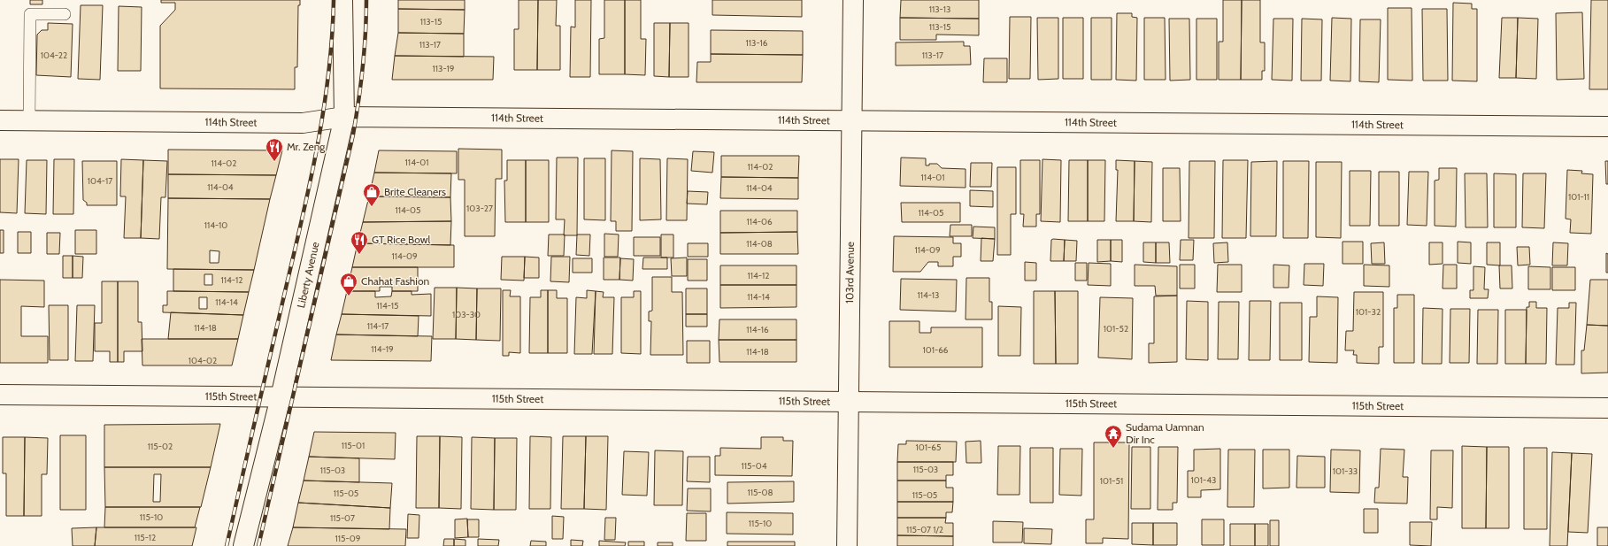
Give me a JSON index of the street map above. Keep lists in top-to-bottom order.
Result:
{
  "streets": {
    "street": [
      "114th Street",
      "103rd Avenue",
      "Liberty Avenue",
      "115th Street"
    ]
  },
  "crossings": [
    ["114th Street", "103rd Avenue"],
    ["114th Street", "Liberty Avenue"],
    ["103rd Avenue", "115th Street"],
    ["Liberty Avenue", "115th Street"]
  ],
  "places": {
    "restaurant": ["Mr. Zeng", "GT Rice Bowl"],
    "shop": ["Brite Cleaners", "Chahat Fashion"],
    "temple": ["Sudama Uamnan Dir Inc"]
  },
  "house_numbers": [
    "113-13",
    "113-15",
    "113-15",
    "113-16",
    "113-17",
    "104-22",
    "113-17",
    "113-19",
    "114-01",
    "114-02",
    "114-02",
    "114-01",
    "104-17",
    "114-04",
    "114-04",
    "101-11",
    "103-27",
    "114-05",
    "114-05",
    "114-06",
    "114-10",
    "114-08",
    "114-09",
    "114-09",
    "114-12",
    "114-12",
    "114-13",
    "114-14",
    "114-14",
    "114-15",
    "101-32",
    "103-30",
    "114-17",
    "114-18",
    "101-52",
    "114-16",
    "114-19",
    "101-66",
    "114-18",
    "104-02",
    "115-01",
    "115-02",
    "101-65",
    "115-04",
    "115-03",
    "115-03",
    "101-33",
    "101-43",
    "101-51",
    "115-08",
    "115-05",
    "115-05",
    "115-10",
    "115-07",
    "115-10",
    "115-07 1/2",
    "115-12",
    "115-09"
  ]
}
